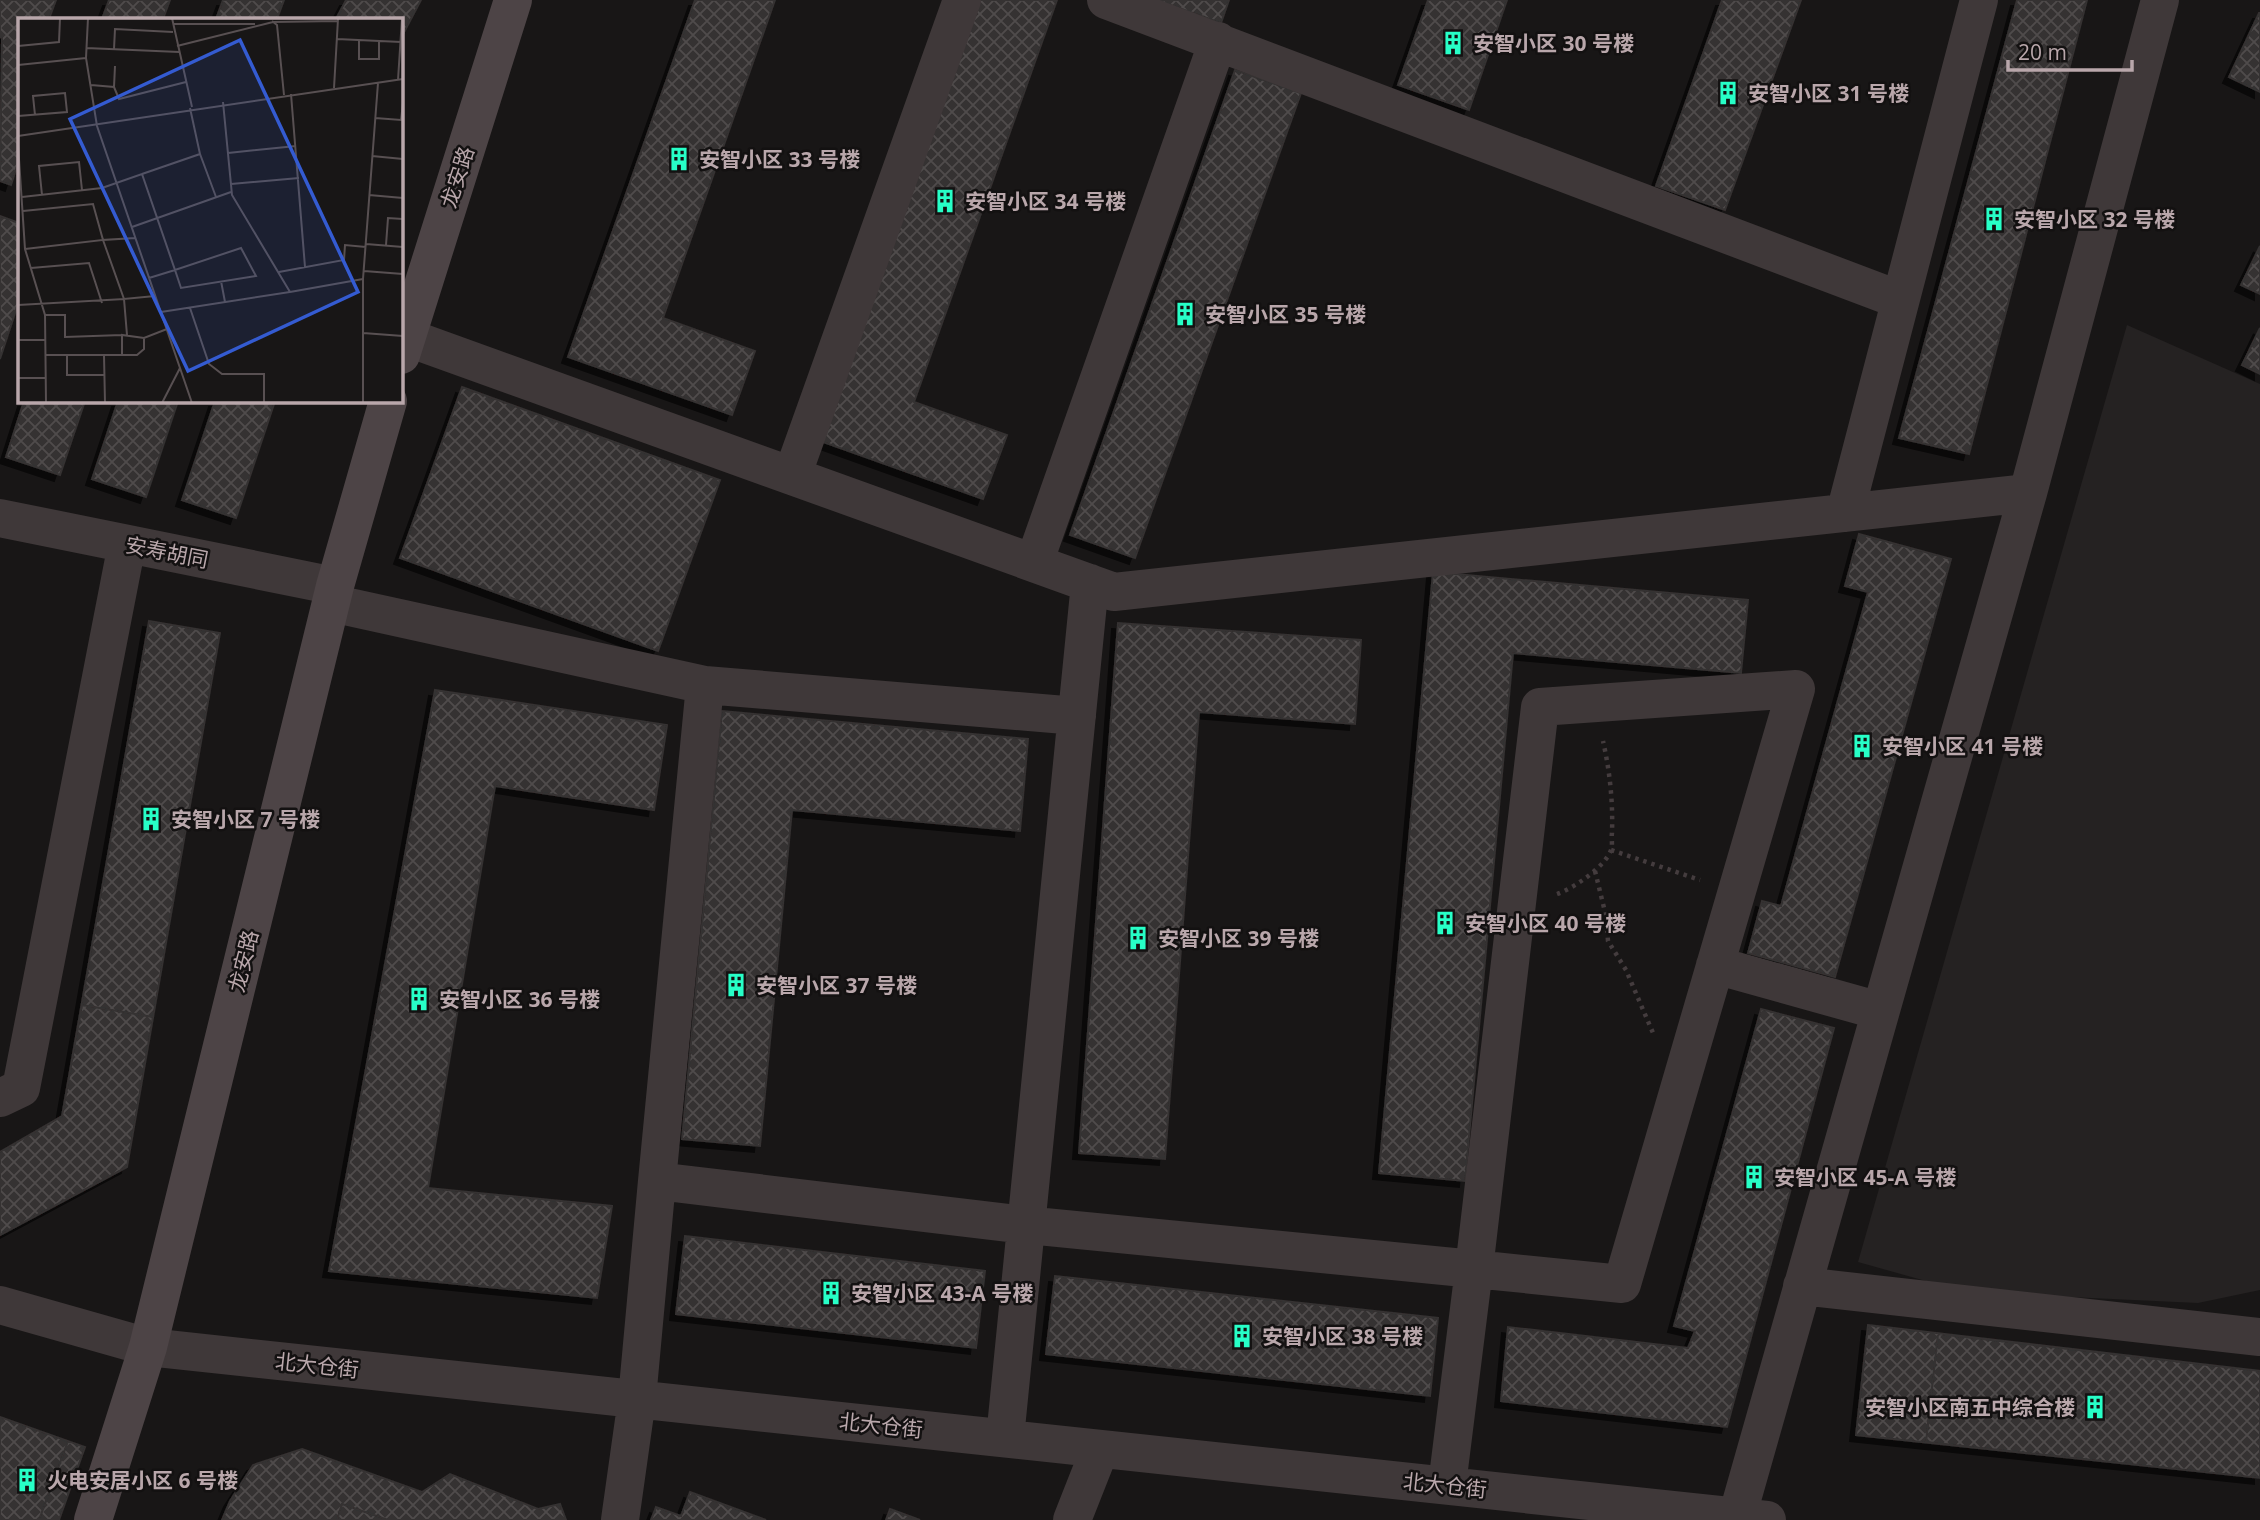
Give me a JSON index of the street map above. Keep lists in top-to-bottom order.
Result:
{
  "streets": {
    "street": ["龙安路", "安寿胡同", "北大仓街"]
  },
  "crossings": [
    ["龙安路", "安寿胡同"],
    ["龙安路", "北大仓街"]
  ],
  "places": {
    "building": [
      "安智小区 30 号楼",
      "安智小区 31 号楼",
      "安智小区 33 号楼",
      "安智小区 34 号楼",
      "安智小区 32 号楼",
      "安智小区 35 号楼",
      "安智小区 41 号楼",
      "安智小区 7 号楼",
      "安智小区 40 号楼",
      "安智小区 39 号楼",
      "安智小区 37 号楼",
      "安智小区 36 号楼",
      "安智小区 45-A 号楼",
      "安智小区 43-A 号楼",
      "安智小区 38 号楼",
      "安智小区南五中综合楼",
      "火电安居小区 6 号楼"
    ]
  },
  "scale_bar": "20 m"
}
